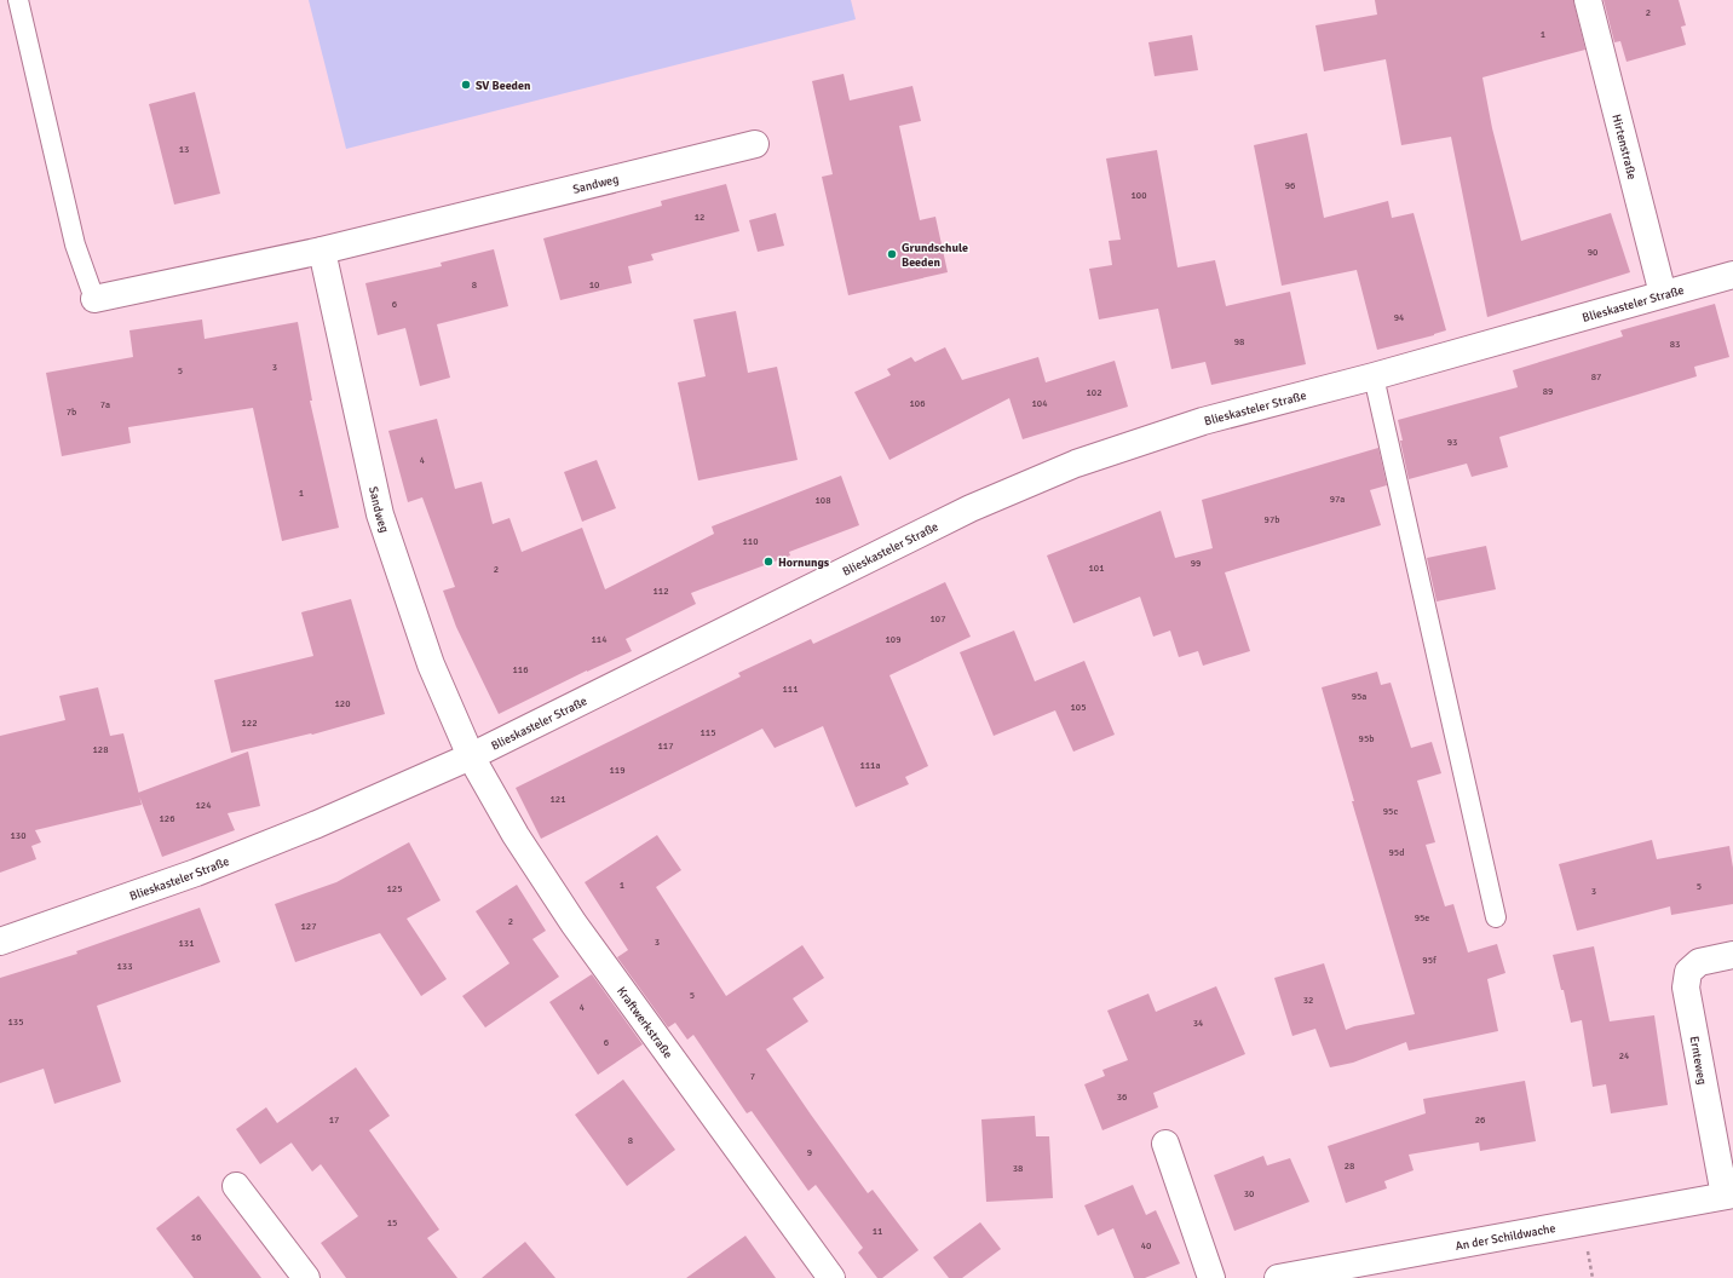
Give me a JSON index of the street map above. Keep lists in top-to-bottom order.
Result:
{
  "streets": {
    "street": [
      "Hirtenstraße",
      "Sandweg",
      "Blieskasteler Straße",
      "Kraftwerkstraße",
      "Ernteweg",
      "An der Schildwache"
    ]
  },
  "crossings": [
    ["Hirtenstraße", "Blieskasteler Straße"],
    ["Sandweg", "Blieskasteler Straße"],
    ["Sandweg", "Kraftwerkstraße"],
    ["Blieskasteler Straße", "Kraftwerkstraße"],
    ["Ernteweg", "An der Schildwache"]
  ],
  "places": ["SV Beeden", "Grundschule Beeden", "Hornungs"],
  "house_numbers": [
    "2",
    "1",
    "13",
    "96",
    "100",
    "12",
    "90",
    "8",
    "10",
    "6",
    "94",
    "98",
    "83",
    "3",
    "5",
    "87",
    "89",
    "102",
    "106",
    "104",
    "7a",
    "7b",
    "93",
    "4",
    "1",
    "97a",
    "108",
    "97b",
    "110",
    "99",
    "101",
    "2",
    "112",
    "107",
    "114",
    "109",
    "116",
    "111",
    "95a",
    "120",
    "105",
    "122",
    "115",
    "95b",
    "117",
    "128",
    "111a",
    "119",
    "121",
    "124",
    "95c",
    "126",
    "130",
    "95d",
    "1",
    "5",
    "125",
    "3",
    "95e",
    "2",
    "127",
    "3",
    "131",
    "95f",
    "133",
    "5",
    "32",
    "4",
    "135",
    "34",
    "6",
    "24",
    "7",
    "36",
    "17",
    "26",
    "8",
    "9",
    "28",
    "38",
    "30",
    "15",
    "11",
    "16",
    "40"
  ]
}
